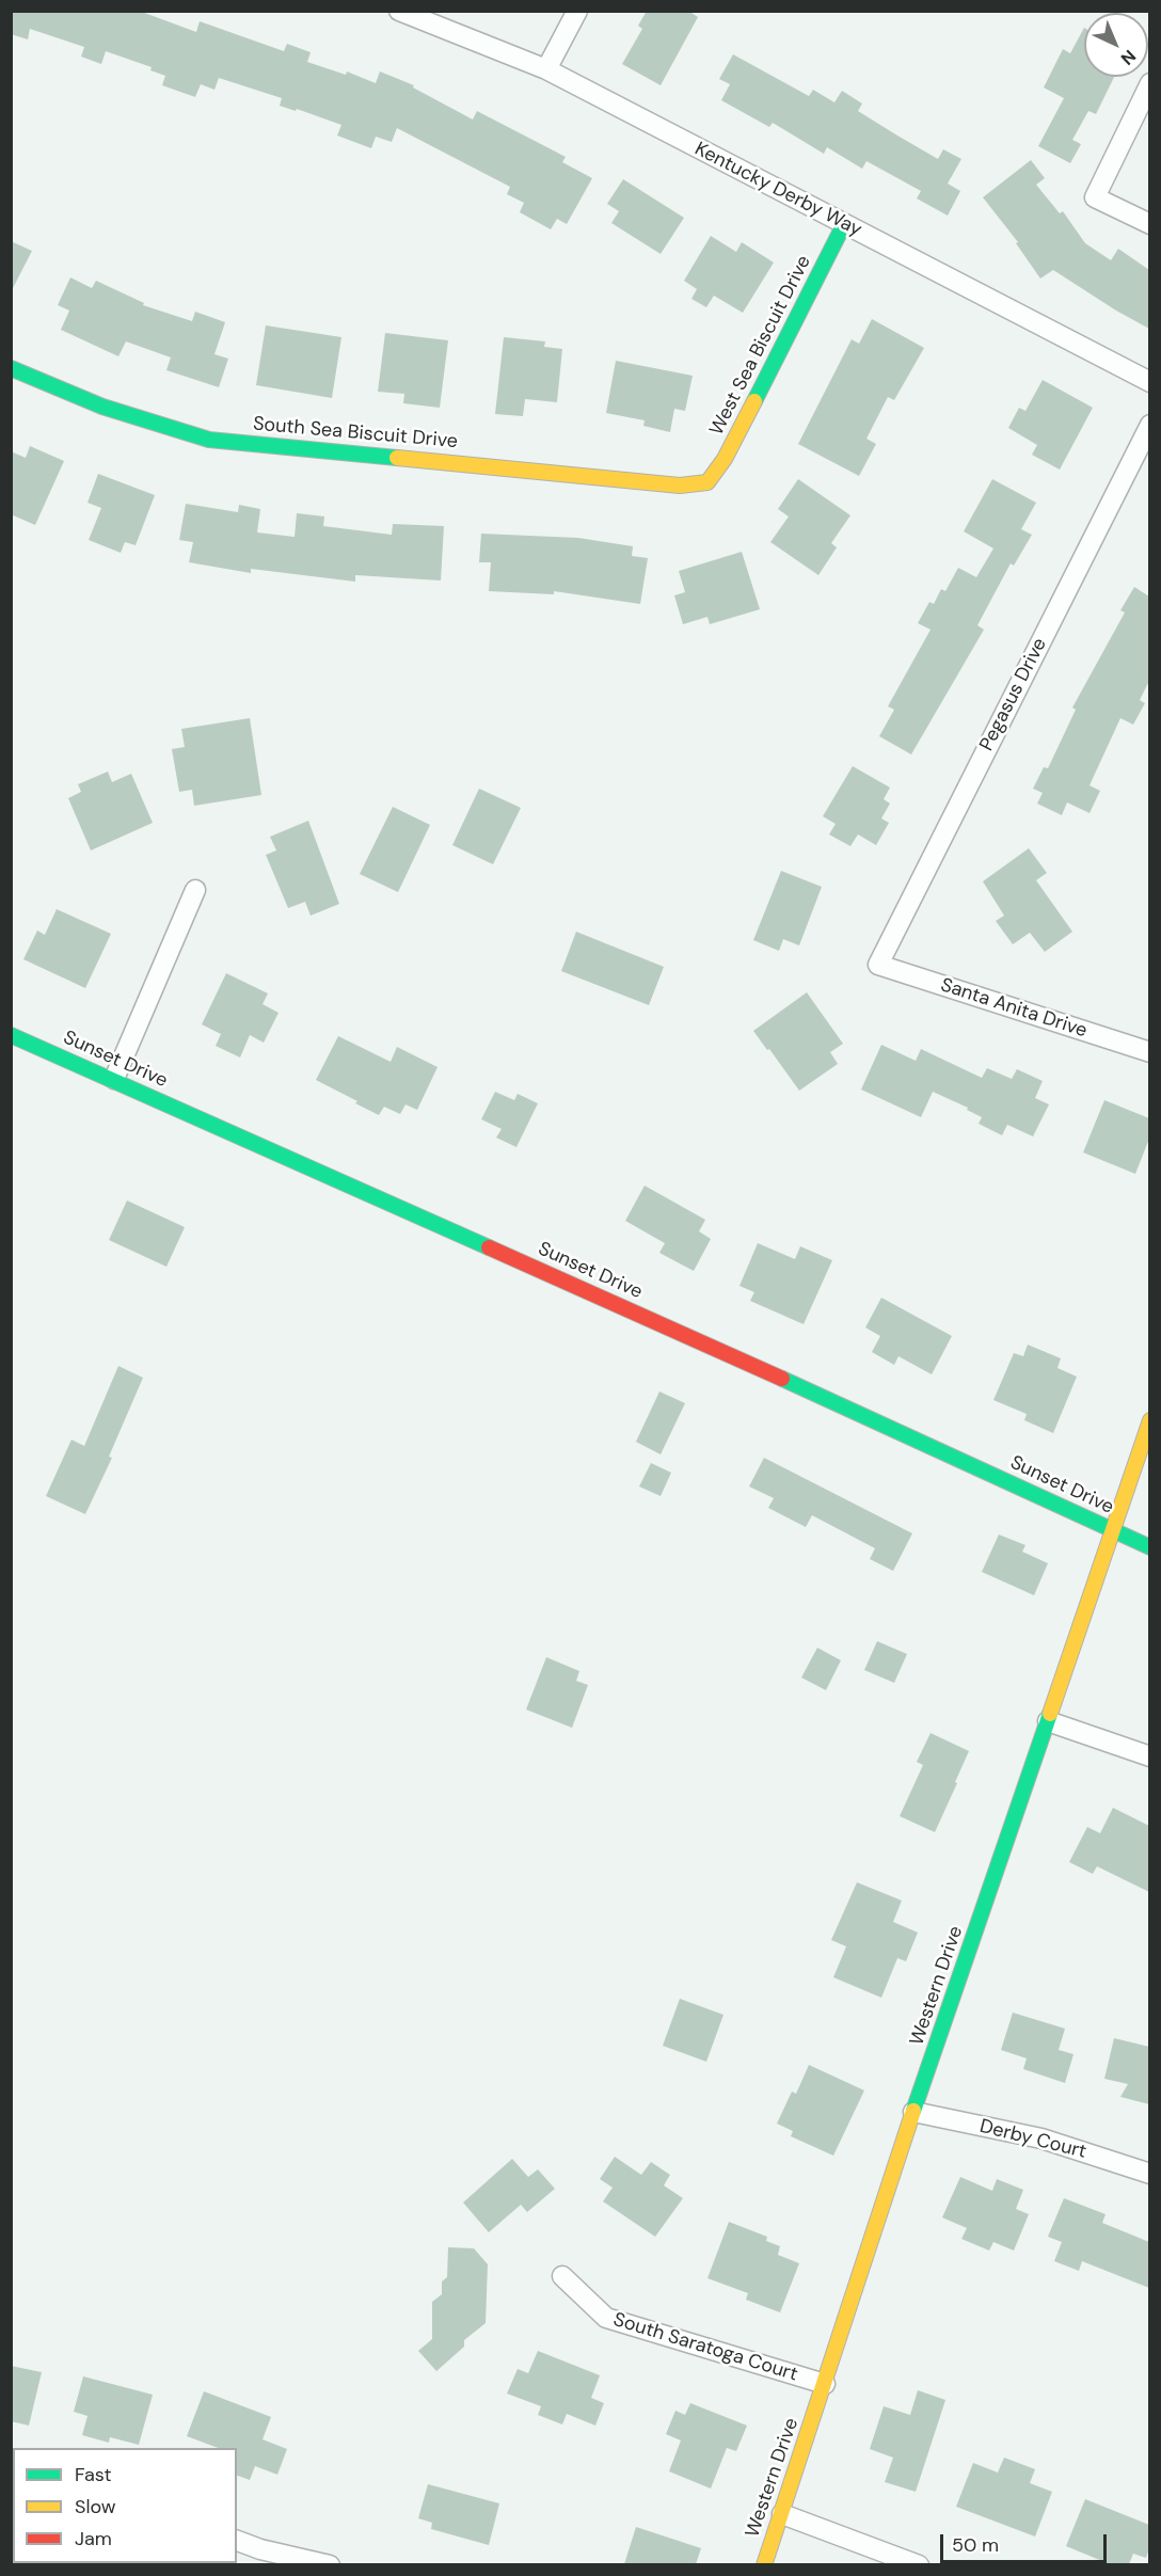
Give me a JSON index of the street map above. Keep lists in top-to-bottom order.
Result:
{
  "streets": {
    "street": [
      "Kentucky Derby Way",
      "West Sea Biscuit Drive",
      "South Sea Biscuit Drive",
      "Pegasus Drive",
      "Santa Anita Drive",
      "Sunset Drive",
      "Western Drive",
      "Derby Court",
      "South Saratoga Court"
    ]
  },
  "crossings": [
    ["Kentucky Derby Way", "West Sea Biscuit Drive"],
    ["West Sea Biscuit Drive", "South Sea Biscuit Drive"],
    ["Pegasus Drive", "Santa Anita Drive"],
    ["Sunset Drive", "Western Drive"],
    ["Western Drive", "Derby Court"],
    ["Western Drive", "South Saratoga Court"]
  ],
  "legend": ["Fast", "Slow", "Jam"],
  "scale_bar": "50 m",
  "north": "bottom right"
}
